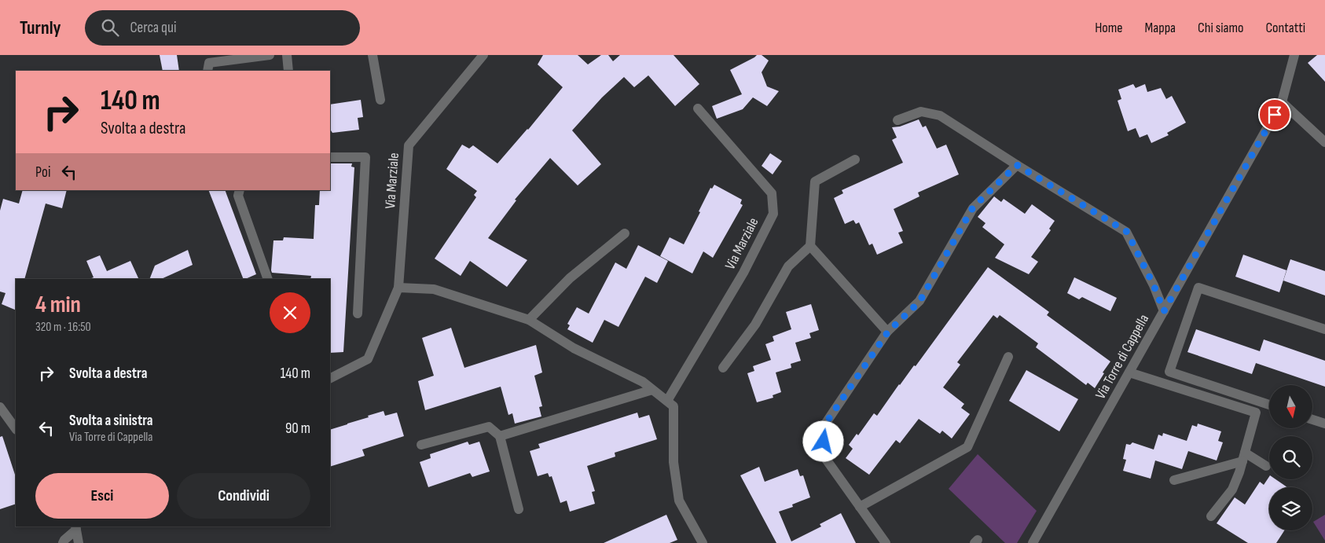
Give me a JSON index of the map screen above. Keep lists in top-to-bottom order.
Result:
{
  "streets": {
    "street": ["Via Marziale", "Via Torre di Cappella"]
  },
  "north": "bottom",
  "page": {
    "header": "Turnly",
    "search": "Cerca qui",
    "nav": [
      "Home",
      "Mappa",
      "Chi siamo",
      "Contatti"
    ],
    "turn": ["140 m", "Svolta a destra"],
    "then": "Poi",
    "heading": ["4 min", "320 m · 16:50"],
    "list": [
      {
        "name": "Svolta a destra",
        "value": "140 m"
      },
      {
        "name": "Svolta a sinistra",
        "note": "Via Torre di Cappella",
        "value": "90 m"
      }
    ],
    "buttons": ["Esci", "Condividi"]
  }
}
